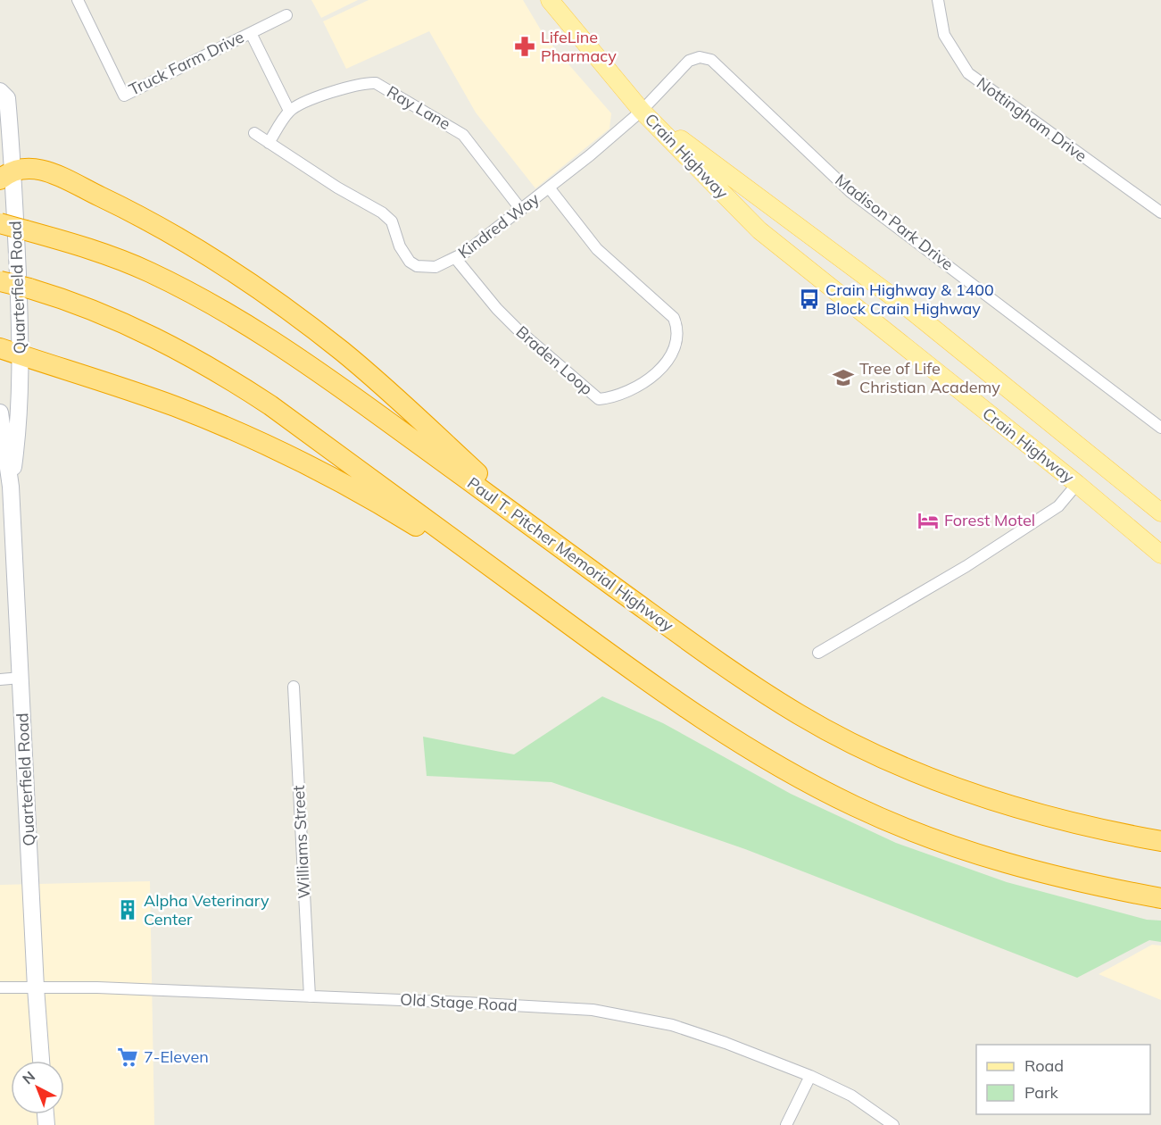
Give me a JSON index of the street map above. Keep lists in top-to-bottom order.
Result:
{
  "streets": {
    "highway": ["Paul T. Pitcher Memorial Highway"],
    "main road": ["Crain Highway", "Quarterfield Road"],
    "street": [
      "Truck Farm Drive",
      "Ray Lane",
      "Nottingham Drive",
      "Madison Park Drive",
      "Kindred Way",
      "Braden Loop",
      "Williams Street",
      "Old Stage Road"
    ]
  },
  "crossings": [
    ["Ray Lane", "Kindred Way"],
    ["Crain Highway", "Madison Park Drive"],
    ["Crain Highway", "Kindred Way"],
    ["Madison Park Drive", "Kindred Way"],
    ["Kindred Way", "Braden Loop"],
    ["Quarterfield Road", "Old Stage Road"],
    ["Williams Street", "Old Stage Road"]
  ],
  "places": {
    "pharmacy": ["LifeLine Pharmacy"],
    "bus stop": ["Crain Highway & 1400 Block Crain Highway"],
    "school or university": ["Tree of Life Christian Academy"],
    "hotel": ["Forest Motel"],
    "building": ["Alpha Veterinary Center"],
    "supermarket": ["7-Eleven"]
  },
  "legend": ["Road", "Park"],
  "north": "top left"
}
